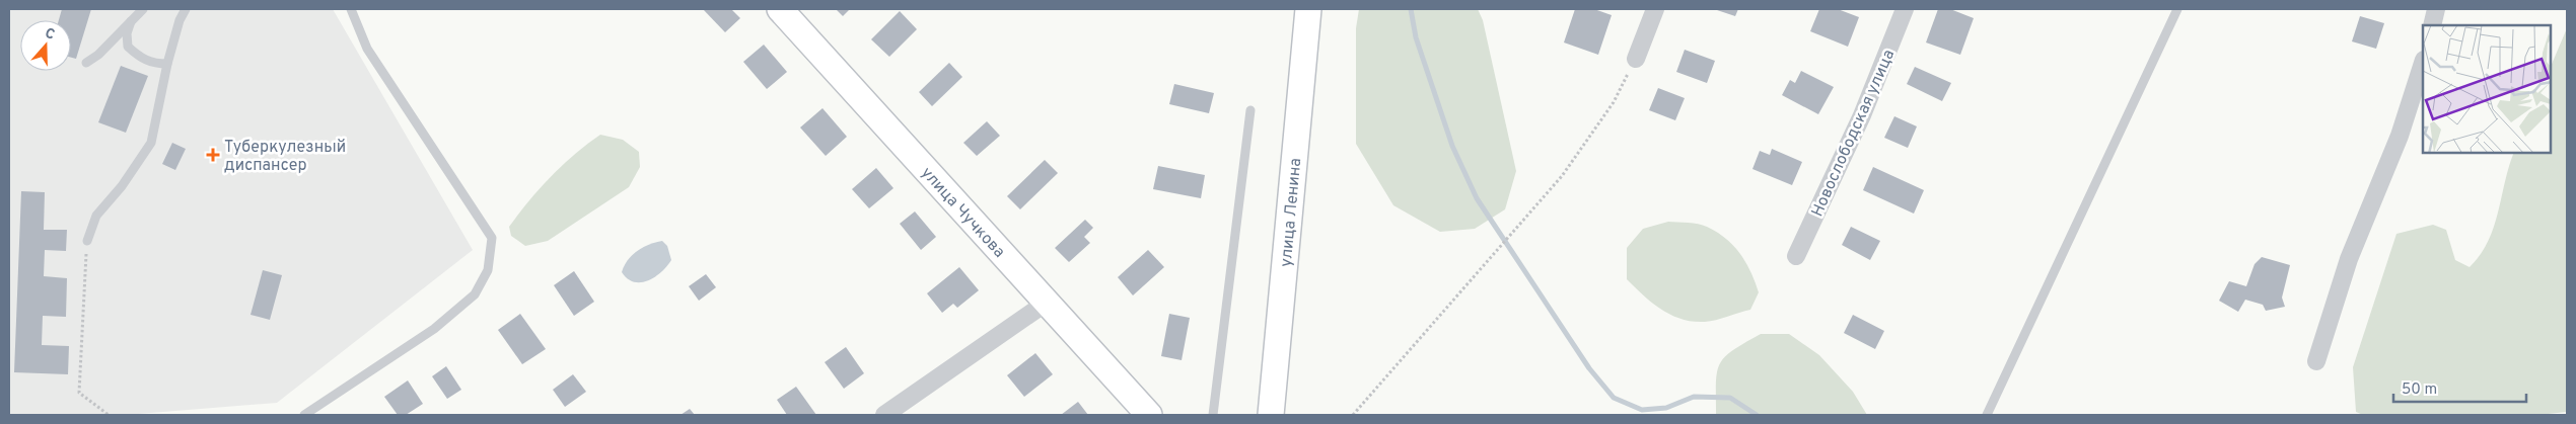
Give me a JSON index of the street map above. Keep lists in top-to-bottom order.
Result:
{
  "streets": {
    "street": ["Новослободская улица", "улица Ленина", "улица Чучкова"]
  },
  "places": {
    "health": ["Туберкулезный диспансер"]
  },
  "scale_bar": "50 m",
  "north": "top"
}
